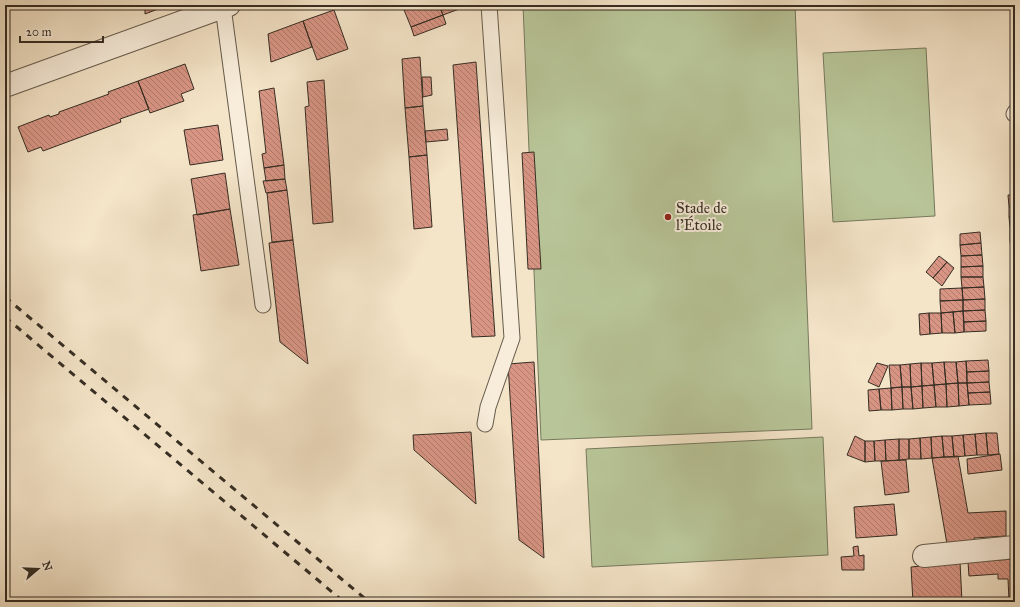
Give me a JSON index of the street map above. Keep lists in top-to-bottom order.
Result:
{
  "places": ["Stade de l'Étoile"],
  "scale_bar": "20 m",
  "north": "right"
}
